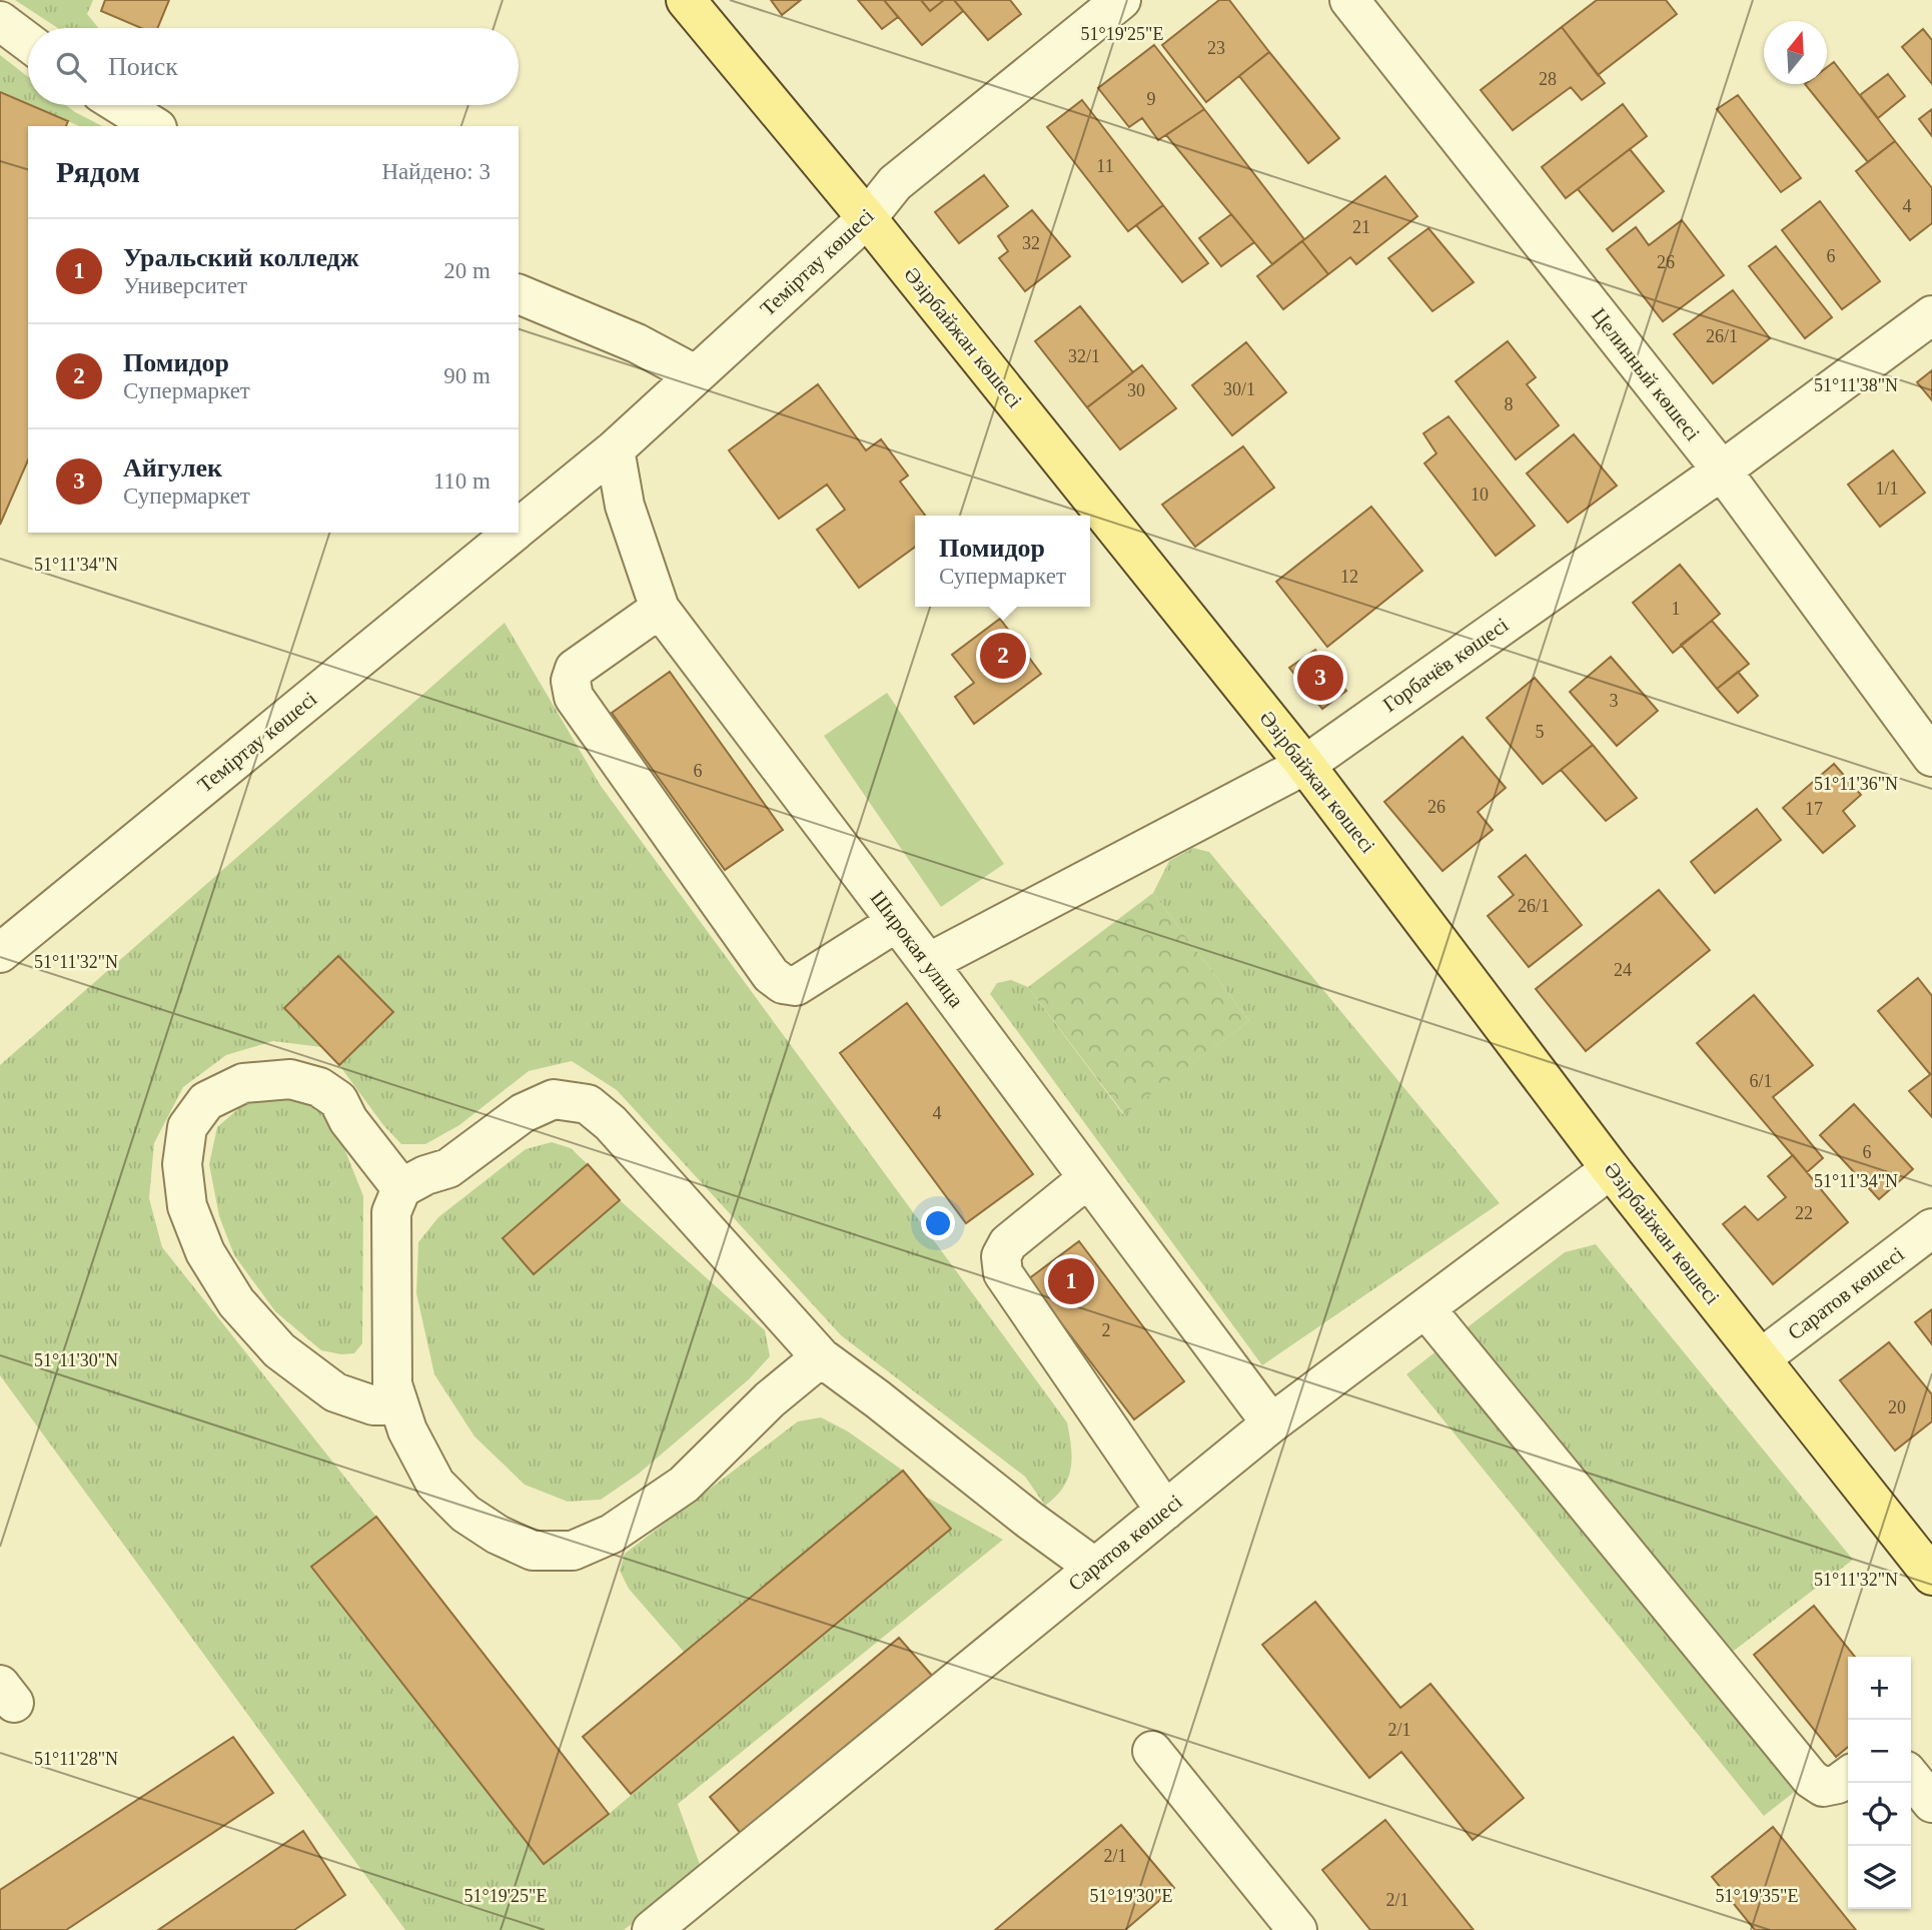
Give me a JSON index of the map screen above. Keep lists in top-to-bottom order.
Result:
{
  "streets": {
    "main road": ["Әзірбайжан көшесі"],
    "street": [
      "Теміртау көшесі",
      "Целинный көшесі",
      "Горбачёв көшесі",
      "Широкая улица",
      "Саратов көшесі"
    ]
  },
  "crossings": [
    ["Теміртау көшесі", "Әзірбайжан көшесі"],
    ["Теміртау көшесі", "Широкая улица"],
    ["Әзірбайжан көшесі", "Горбачёв көшесі"],
    ["Әзірбайжан көшесі", "Саратов көшесі"],
    ["Целинный көшесі", "Горбачёв көшесі"],
    ["Горбачёв көшесі", "Широкая улица"],
    ["Широкая улица", "Саратов көшесі"]
  ],
  "house_numbers": [
    "23",
    "28",
    "9",
    "11",
    "4",
    "21",
    "32",
    "6",
    "26",
    "26/1",
    "32/1",
    "30/1",
    "30",
    "8",
    "1/1",
    "10",
    "12",
    "1",
    "3",
    "5",
    "6",
    "26",
    "17",
    "26/1",
    "24",
    "6/1",
    "4",
    "6",
    "22",
    "2",
    "20",
    "2/1",
    "2/1",
    "2/1"
  ],
  "north": "top",
  "page": {
    "search": "Поиск",
    "heading": ["Рядом", "Найдено: 3"],
    "list": [
      {
        "mark": "1",
        "name": "Уральский колледж",
        "note": "Университет",
        "value": "20 m"
      },
      {
        "mark": "2",
        "name": "Помидор",
        "note": "Супермаркет",
        "value": "90 m"
      },
      {
        "mark": "3",
        "name": "Айгулек",
        "note": "Супермаркет",
        "value": "110 m"
      }
    ],
    "popup": ["Помидор", "Супермаркет"],
    "pins": ["2", "3", "1"],
    "map_buttons": ["+", "−"]
  },
  "coordinates": [
    "51°19'25\"E",
    "51°11'38\"N",
    "51°11'34\"N",
    "51°11'36\"N",
    "51°11'32\"N",
    "51°11'30\"N",
    "51°11'28\"N",
    "51°19'30\"E",
    "51°19'35\"E"
  ]
}
